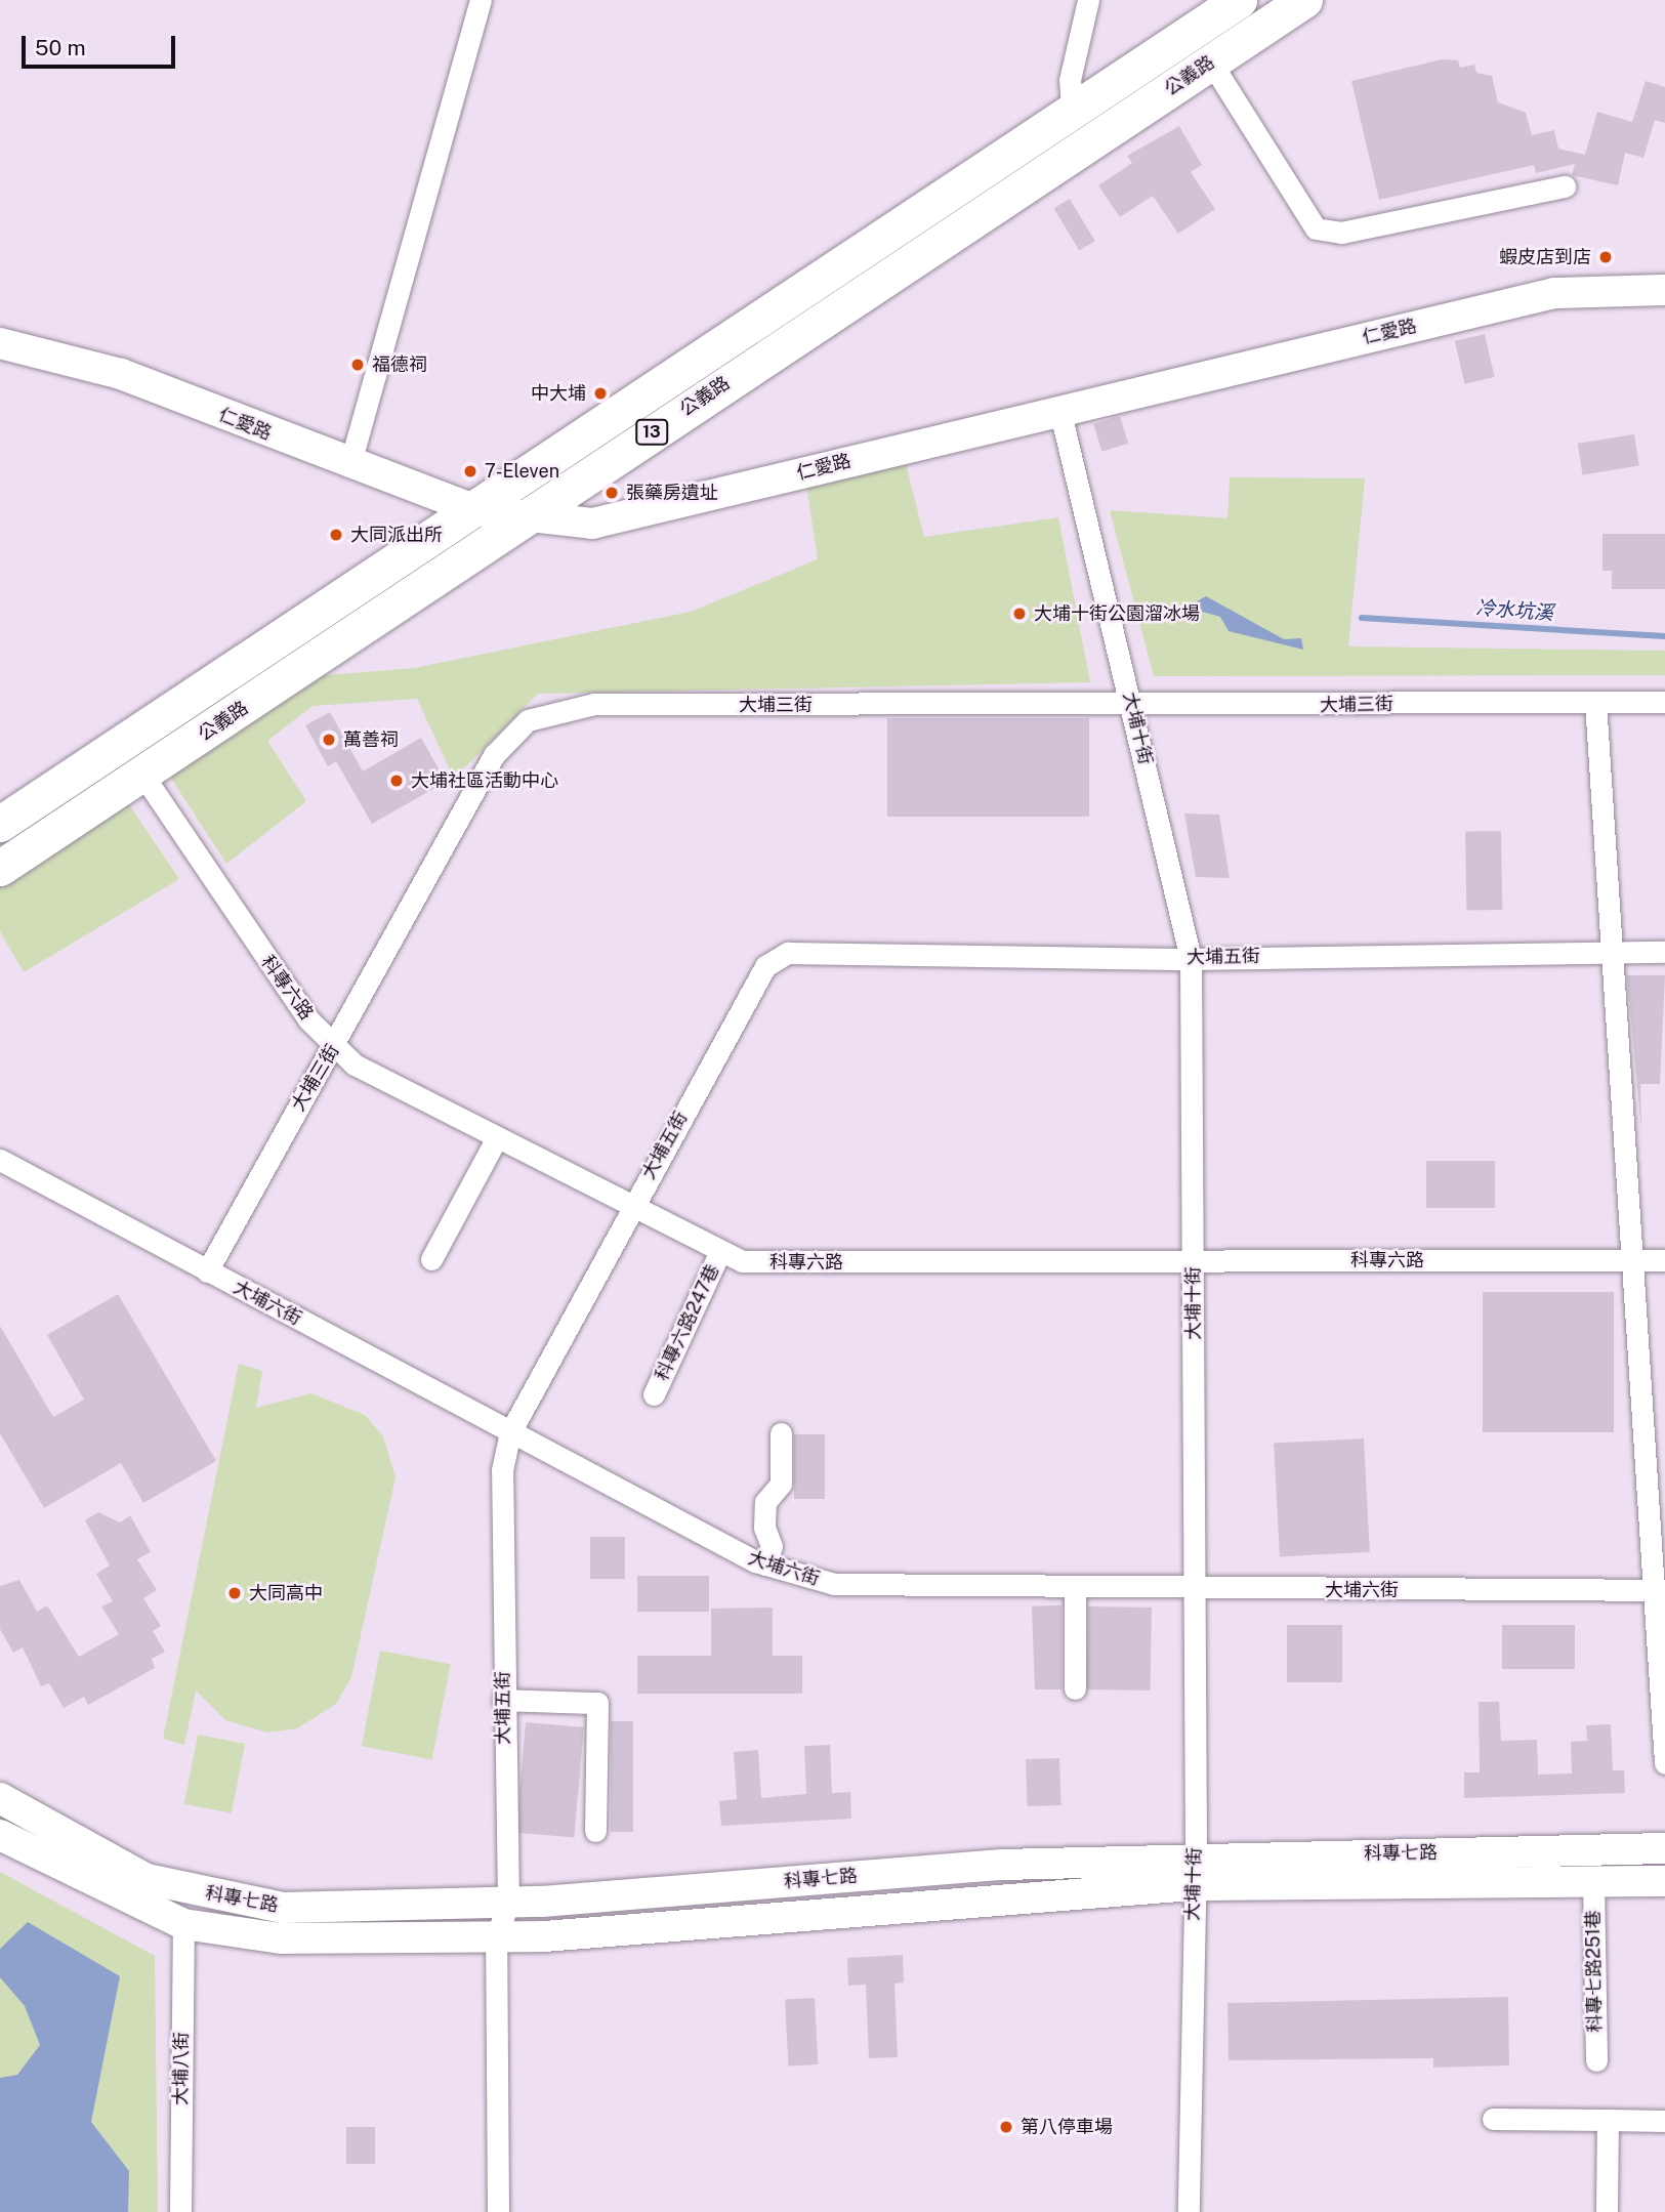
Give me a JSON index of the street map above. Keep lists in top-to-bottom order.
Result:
{
  "streets": {
    "main road": ["公義路", "13"],
    "street": [
      "仁愛路",
      "大埔三街",
      "大埔十街",
      "大埔五街",
      "科專六路",
      "大埔六街",
      "科專六路247巷",
      "科專七路",
      "科專七路251巷",
      "大埔八街"
    ]
  },
  "crossings": [
    ["公義路", "仁愛路"],
    ["公義路", "科專六路"],
    ["仁愛路", "大埔十街"],
    ["大埔三街", "大埔十街"],
    ["大埔三街", "科專六路"],
    ["大埔三街", "大埔六街"],
    ["大埔十街", "大埔五街"],
    ["大埔十街", "科專六路"],
    ["大埔十街", "大埔六街"],
    ["大埔十街", "科專七路"],
    ["大埔五街", "科專六路"],
    ["大埔五街", "大埔六街"],
    ["大埔五街", "科專七路"],
    ["科專六路", "科專六路247巷"],
    ["科專七路", "科專七路251巷"],
    ["科專七路", "大埔八街"]
  ],
  "water": ["冷水坑溪"],
  "places": [
    "蝦皮店到店",
    "福德祠",
    "中大埔",
    "7-Eleven",
    "張藥房遺址",
    "大同派出所",
    "大埔十街公園溜冰場",
    "萬善祠",
    "大埔社區活動中心",
    "大同高中",
    "第八停車場"
  ],
  "scale_bar": "50 m"
}
